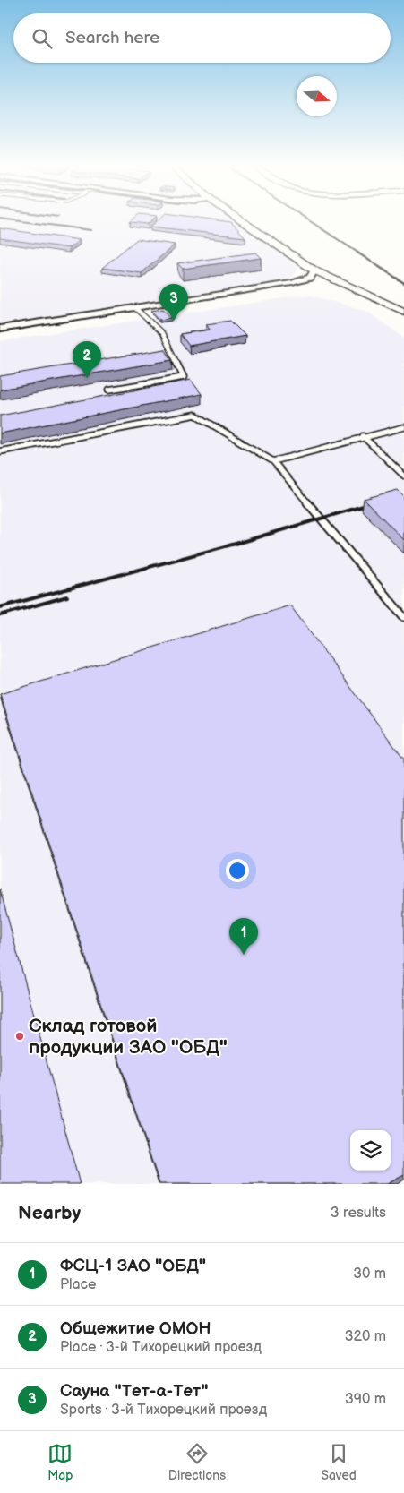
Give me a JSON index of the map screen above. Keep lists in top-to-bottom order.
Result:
{
  "places": ["Склад готовой продукции ЗАО \"ОБД\""],
  "north": "right",
  "page": {
    "search": "Search here",
    "pins": ["3", "2", "1"],
    "heading": ["Nearby", "3 results"],
    "list": [
      {
        "mark": "1",
        "name": "ФСЦ-1 ЗАО \"ОБД\"",
        "note": "Place",
        "value": "30 m"
      },
      {
        "mark": "2",
        "name": "Общежитие ОМОН",
        "note": "Place · 3-й Тихорецкий проезд",
        "value": "320 m"
      },
      {
        "mark": "3",
        "name": "Сауна \"Тет-а-Тет\"",
        "note": "Sports · 3-й Тихорецкий проезд",
        "value": "390 m"
      }
    ],
    "nav": ["Map", "Directions", "Saved"]
  }
}
